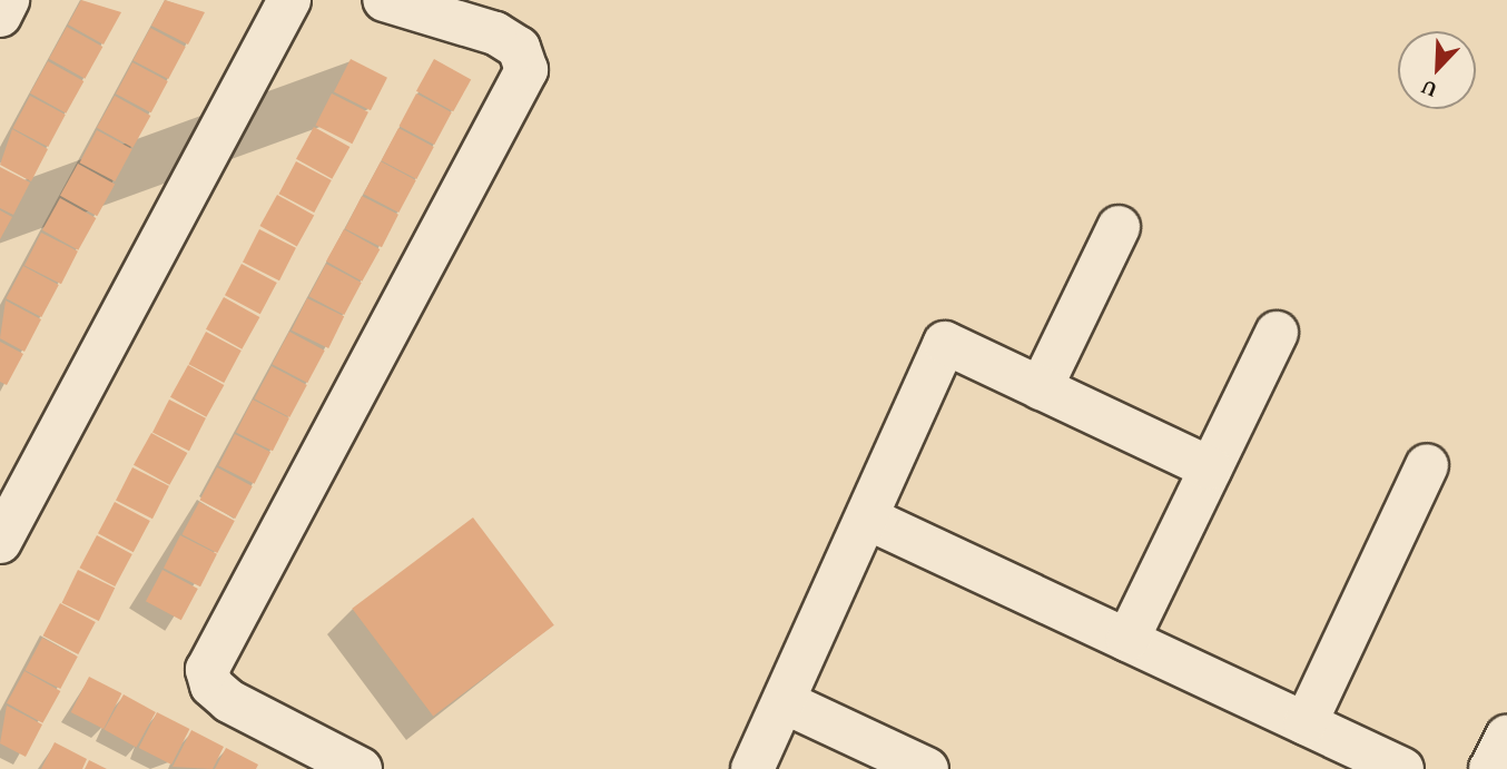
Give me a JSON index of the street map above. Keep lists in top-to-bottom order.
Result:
{
  "north": "bottom left"
}
